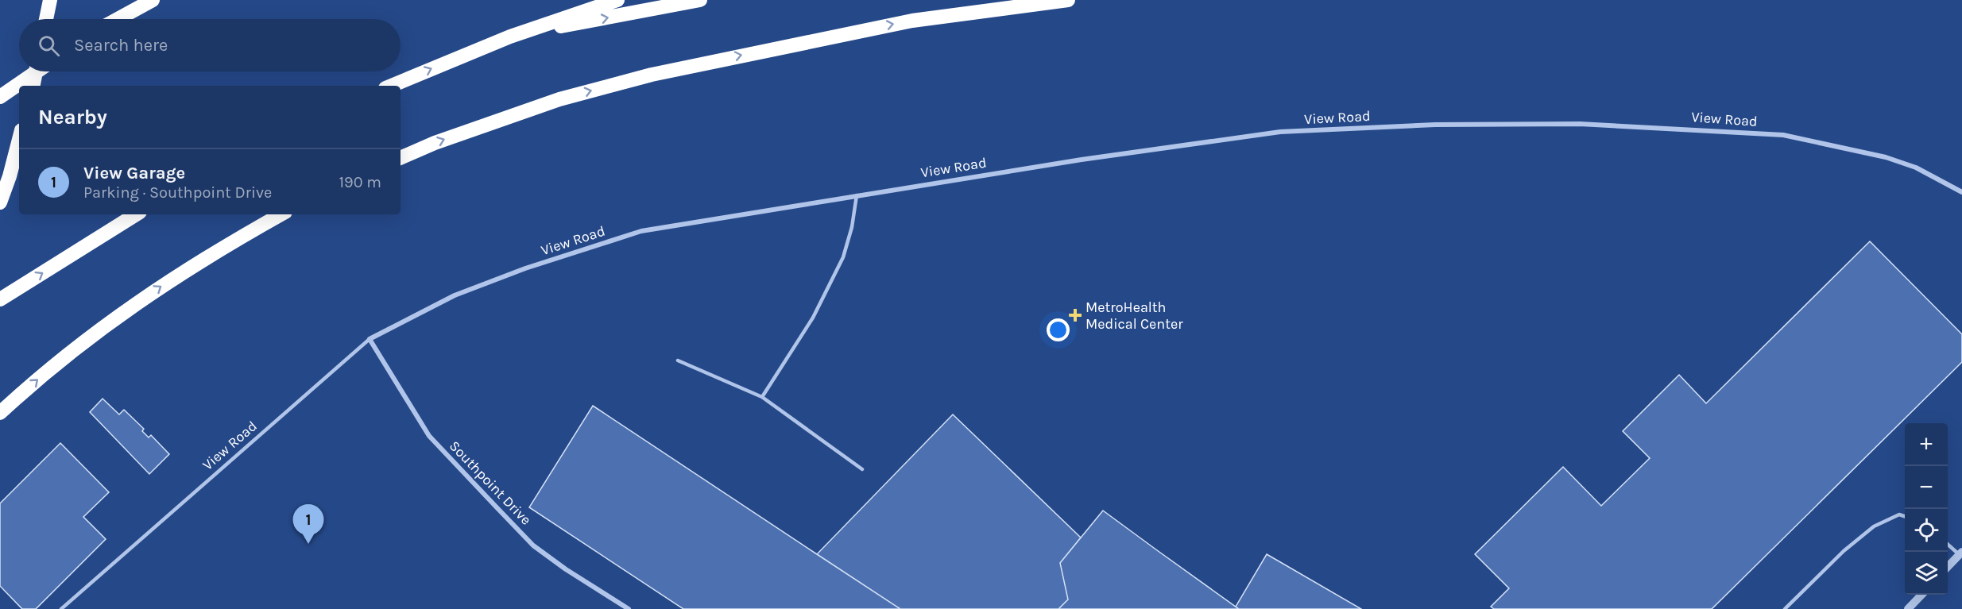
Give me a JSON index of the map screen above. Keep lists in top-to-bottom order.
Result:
{
  "streets": {
    "street": ["View Road", "Southpoint Drive"]
  },
  "crossings": [
    ["View Road", "Southpoint Drive"]
  ],
  "places": {
    "health": ["MetroHealth Medical Center"]
  },
  "page": {
    "search": "Search here",
    "heading": "Nearby",
    "list": [
      {
        "mark": "1",
        "name": "View Garage",
        "note": "Parking · Southpoint Drive",
        "value": "190 m"
      }
    ],
    "map_buttons": ["+", "−"],
    "pins": "1"
  }
}
